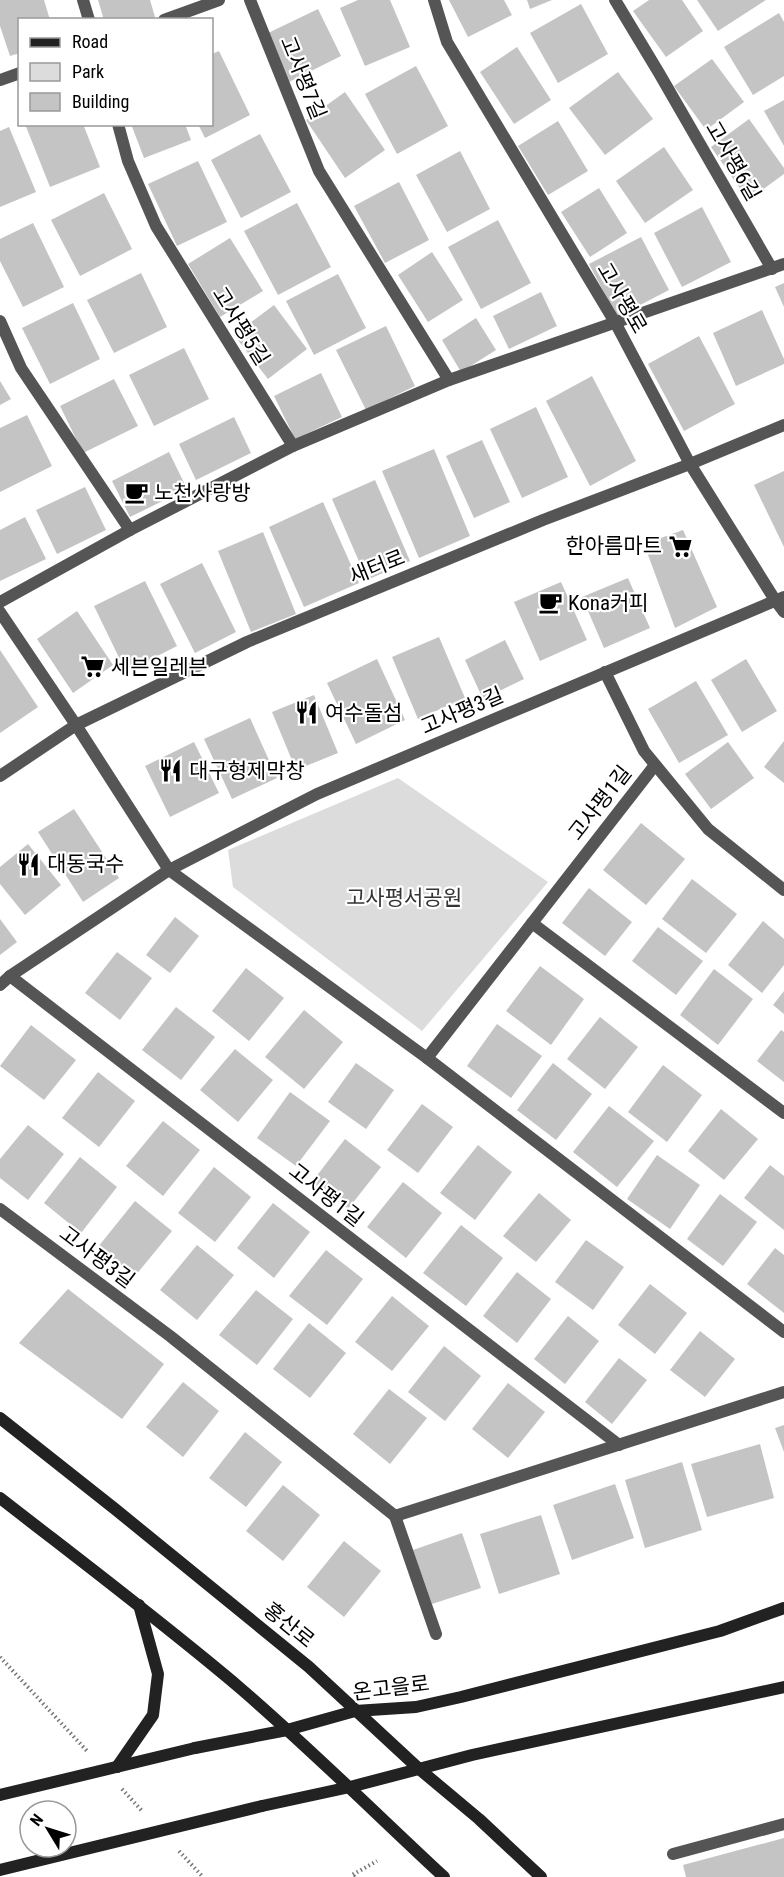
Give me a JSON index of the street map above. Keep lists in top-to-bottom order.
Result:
{
  "streets": {
    "street": [
      "고사평7길",
      "고사평6길",
      "고사평로",
      "고사평5길",
      "새터로",
      "고사평3길",
      "고사평1길",
      "홍산로",
      "온고을로"
    ]
  },
  "crossings": [
    ["고사평로", "새터로"],
    ["고사평로", "고사평3길"],
    ["고사평3길", "고사평1길"],
    ["홍산로", "온고을로"]
  ],
  "parks": ["고사평서공원"],
  "places": {
    "cafe": ["노천사랑방", "Kona커피"],
    "supermarket": ["한아름마트", "세븐일레븐"],
    "restaurant": ["여수돌섬", "대구형제막창", "대동국수"]
  },
  "legend": ["Road", "Park", "Building"],
  "north": "top left"
}
